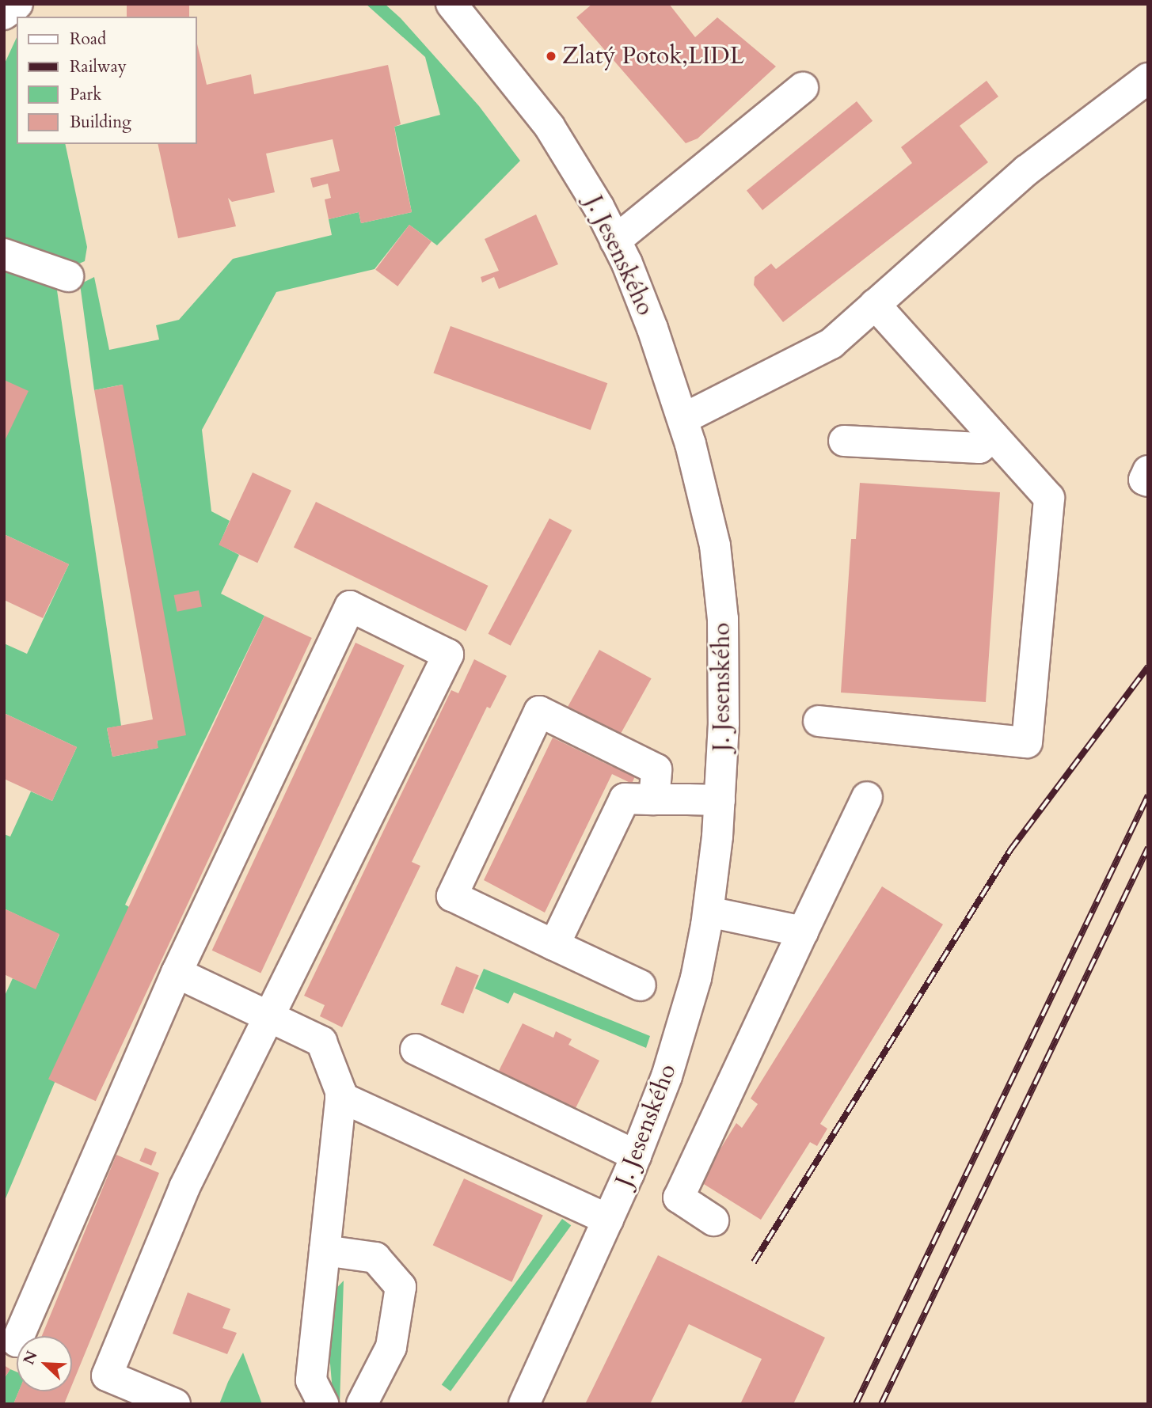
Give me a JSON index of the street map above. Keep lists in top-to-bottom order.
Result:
{
  "streets": {
    "street": ["J. Jesenského"]
  },
  "places": ["Zlatý Potok,LIDL"],
  "legend": [
    "Road",
    "Railway",
    "Park",
    "Building"
  ],
  "north": "top left"
}
